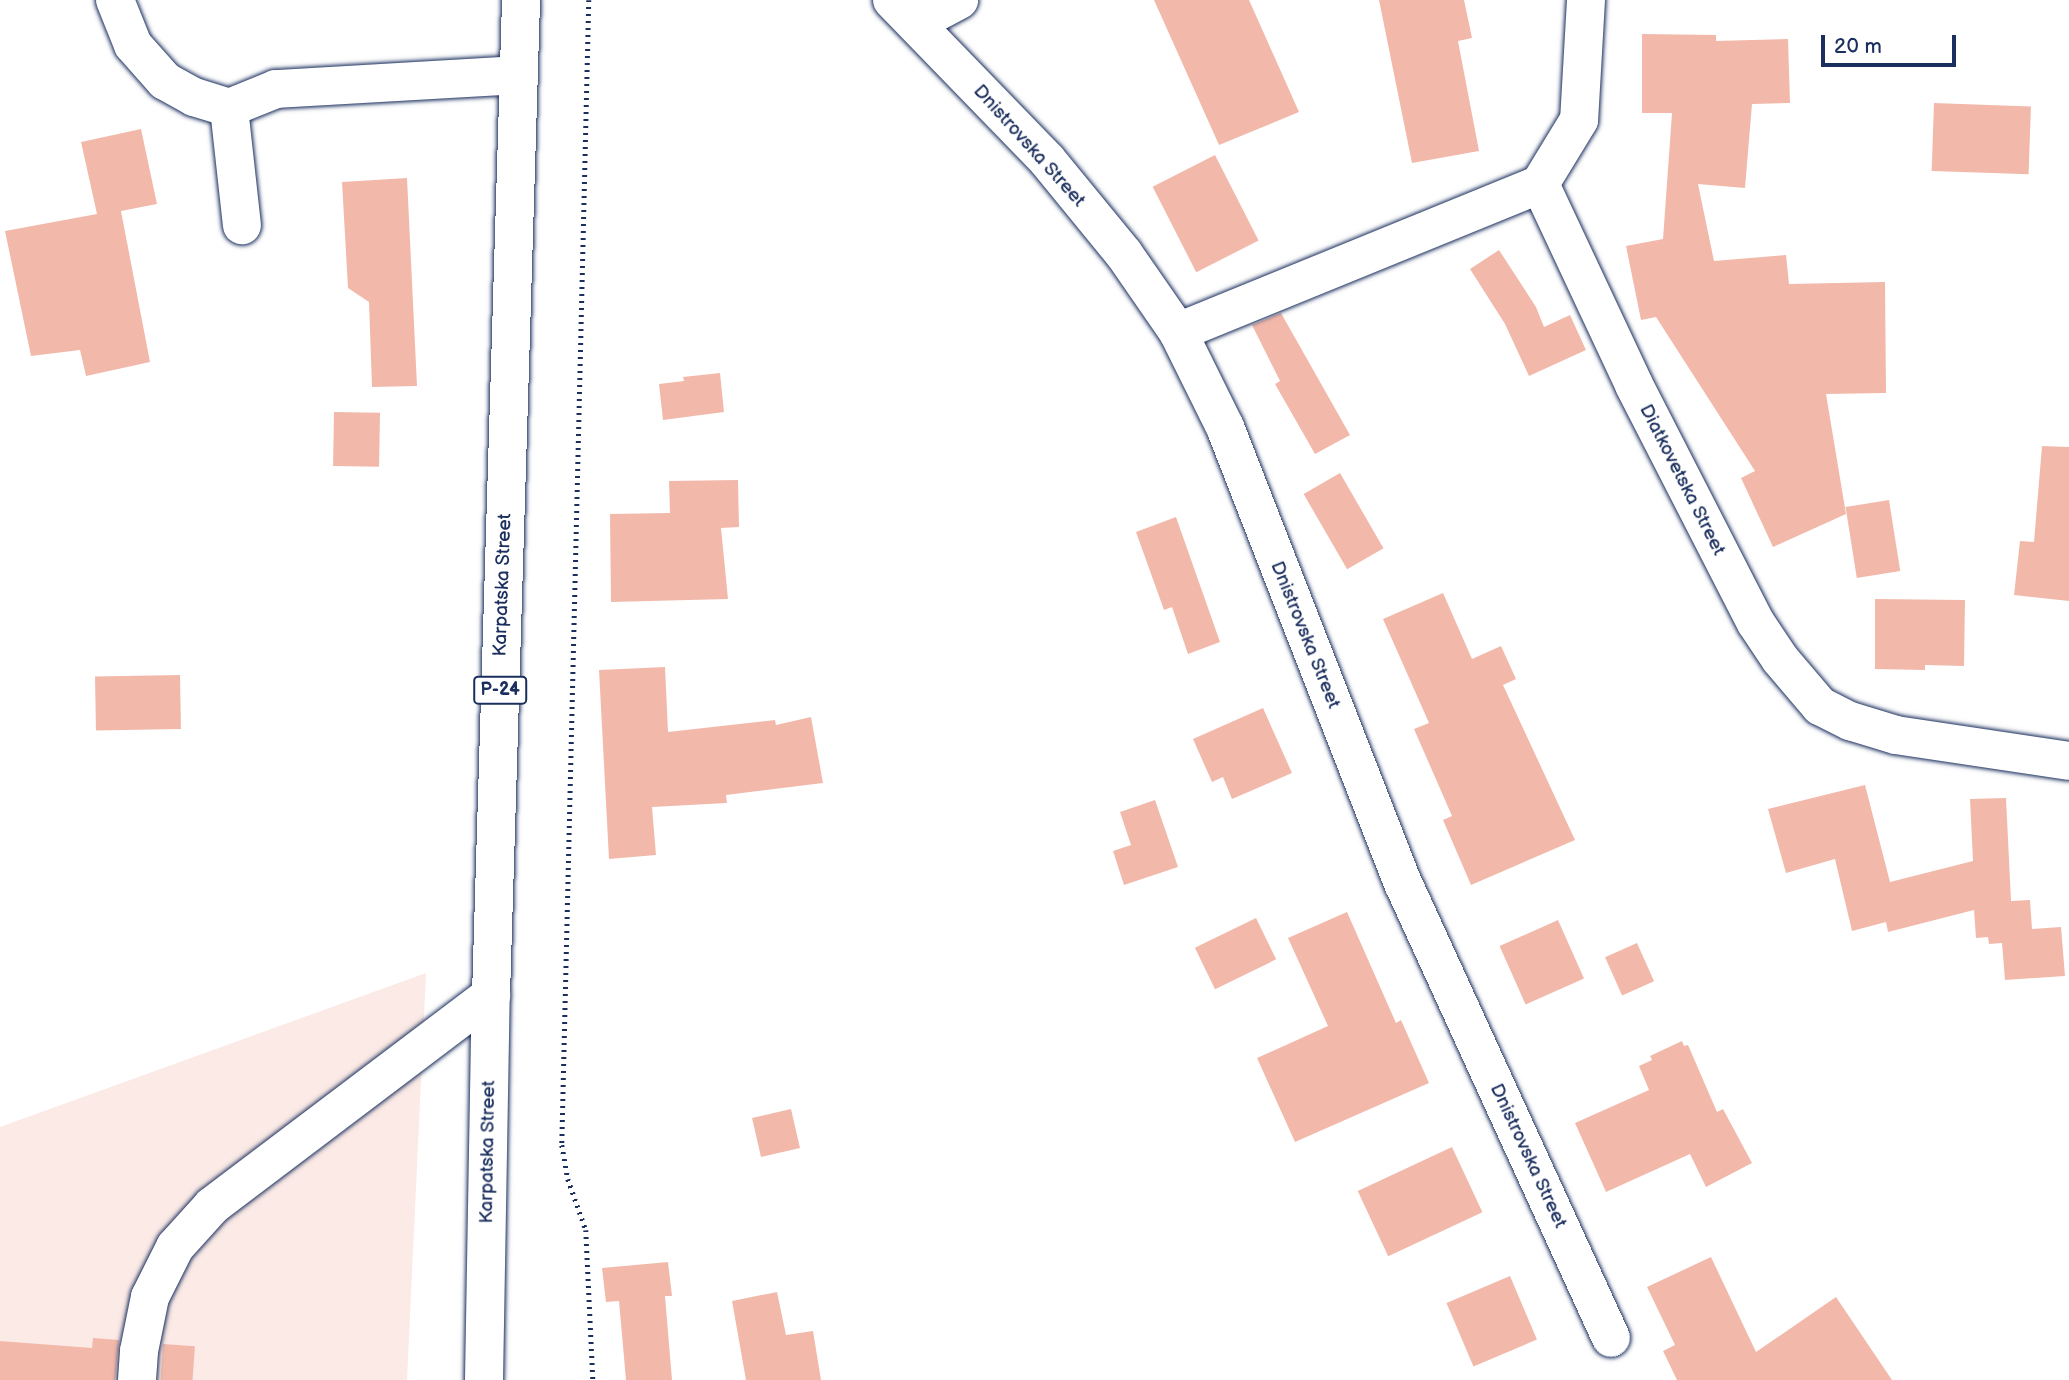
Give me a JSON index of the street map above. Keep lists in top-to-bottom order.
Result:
{
  "streets": {
    "street": [
      "Dnistrovska Street",
      "Diatkovetska Street",
      "Karpatska Street",
      "Р-24"
    ]
  },
  "scale_bar": "20 m"
}
